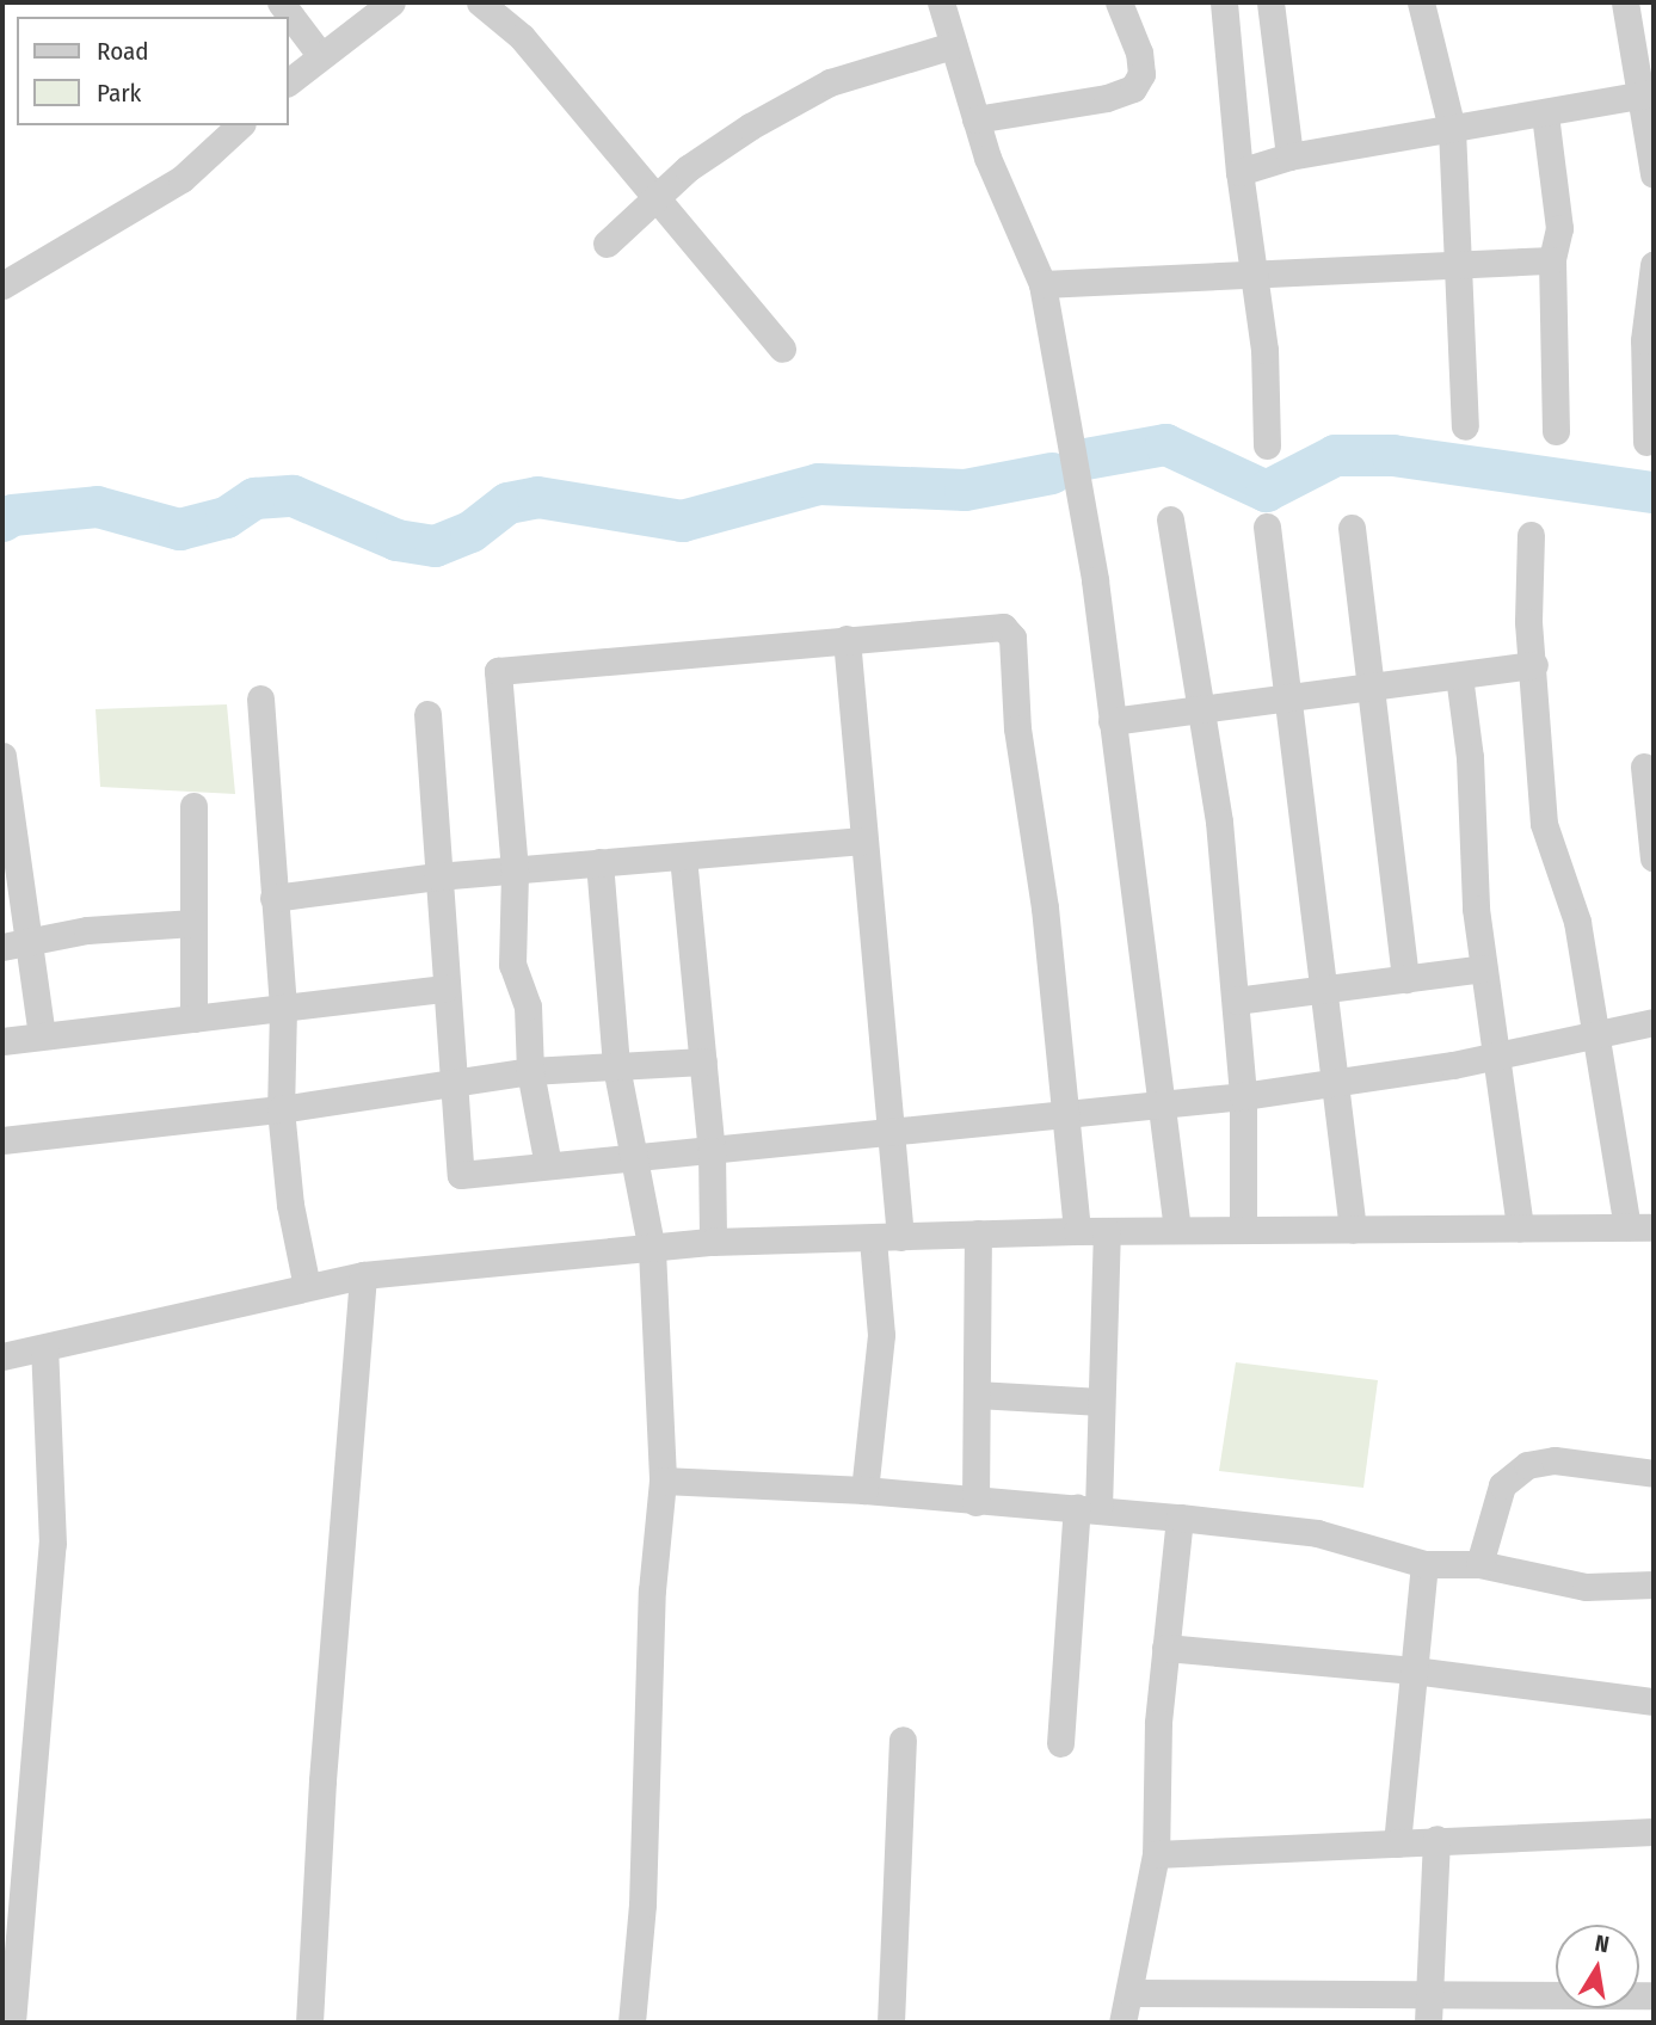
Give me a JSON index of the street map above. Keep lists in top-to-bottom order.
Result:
{
  "legend": ["Road", "Park"],
  "north": "top"
}
